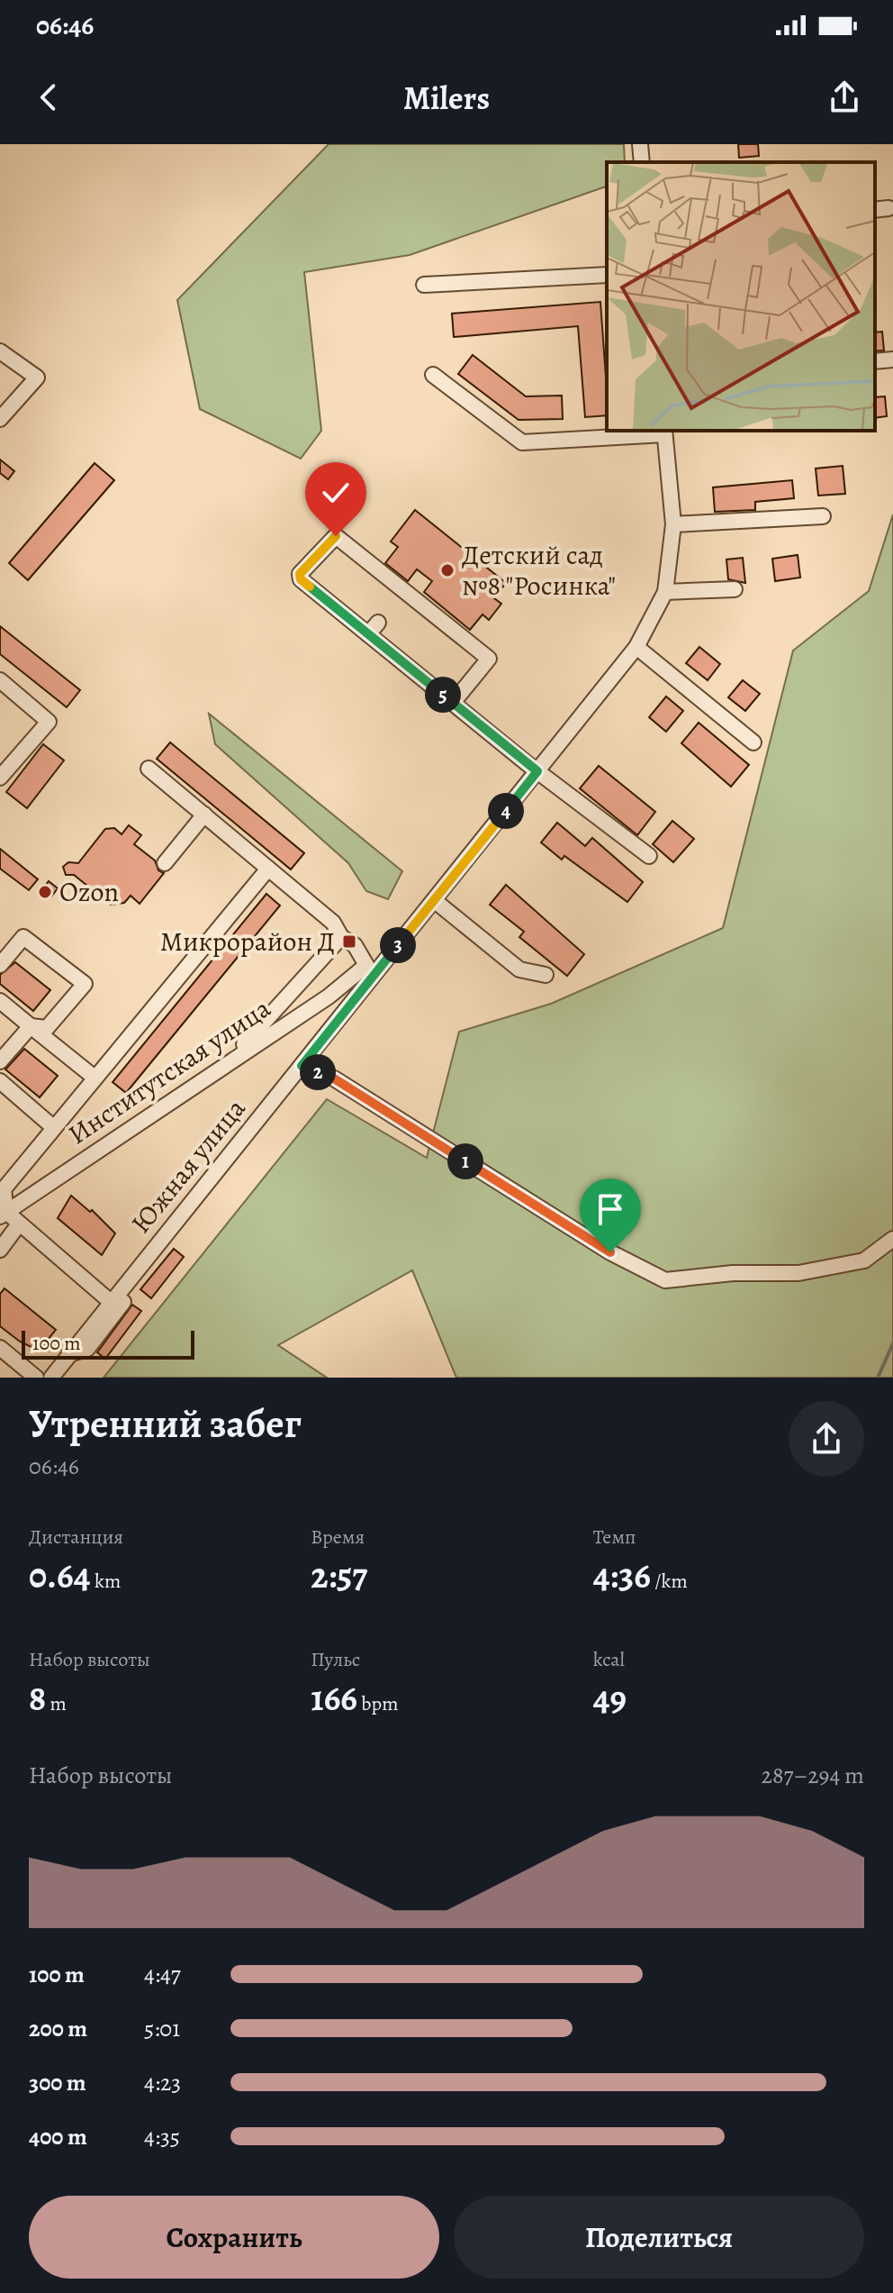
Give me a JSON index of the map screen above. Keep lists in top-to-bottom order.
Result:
{
  "streets": {
    "street": ["Институтская улица", "Южная улица"]
  },
  "crossings": [
    ["Институтская улица", "Южная улица"]
  ],
  "places": {
    "other": ["Детский сад №8 \"Росинка\"", "Ozon"],
    "transit": ["Микрорайон Д"]
  },
  "scale_bar": "100 m",
  "page": {
    "status": "06:46",
    "header": "Milers",
    "pins": [
      "5",
      "4",
      "3",
      "2",
      "1"
    ],
    "scale": "100 m",
    "heading": ["Утренний забег", "06:46"],
    "stats": [
      ["Дистанция", "0.64 km"],
      ["Время", "2:57"],
      ["Темп", "4:36 /km"],
      ["Набор высоты", "8 m"],
      ["Пульс", "166 bpm"],
      ["kcal", "49"]
    ],
    "chart": ["Набор высоты", "287–294 m"],
    "list": [
      {
        "name": "100 m",
        "note": "4:47"
      },
      {
        "name": "200 m",
        "note": "5:01"
      },
      {
        "name": "300 m",
        "note": "4:23"
      },
      {
        "name": "400 m",
        "note": "4:35"
      }
    ],
    "buttons": ["Сохранить", "Поделиться"]
  }
}
